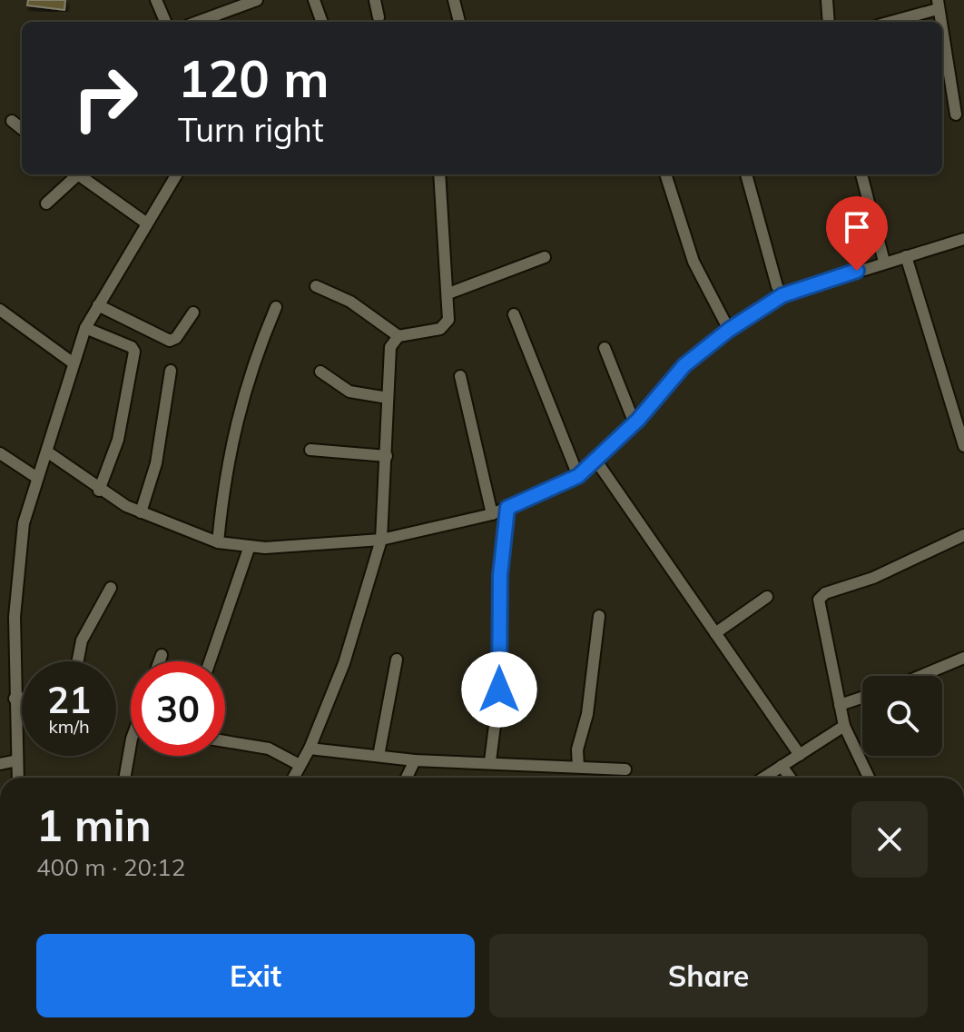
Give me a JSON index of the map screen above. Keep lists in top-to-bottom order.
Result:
{
  "page": {
    "turn": ["120 m", "Turn right"],
    "speed": "21 km/h",
    "limit": "30",
    "heading": ["1 min", "400 m · 20:12"],
    "buttons": ["Exit", "Share"]
  }
}
